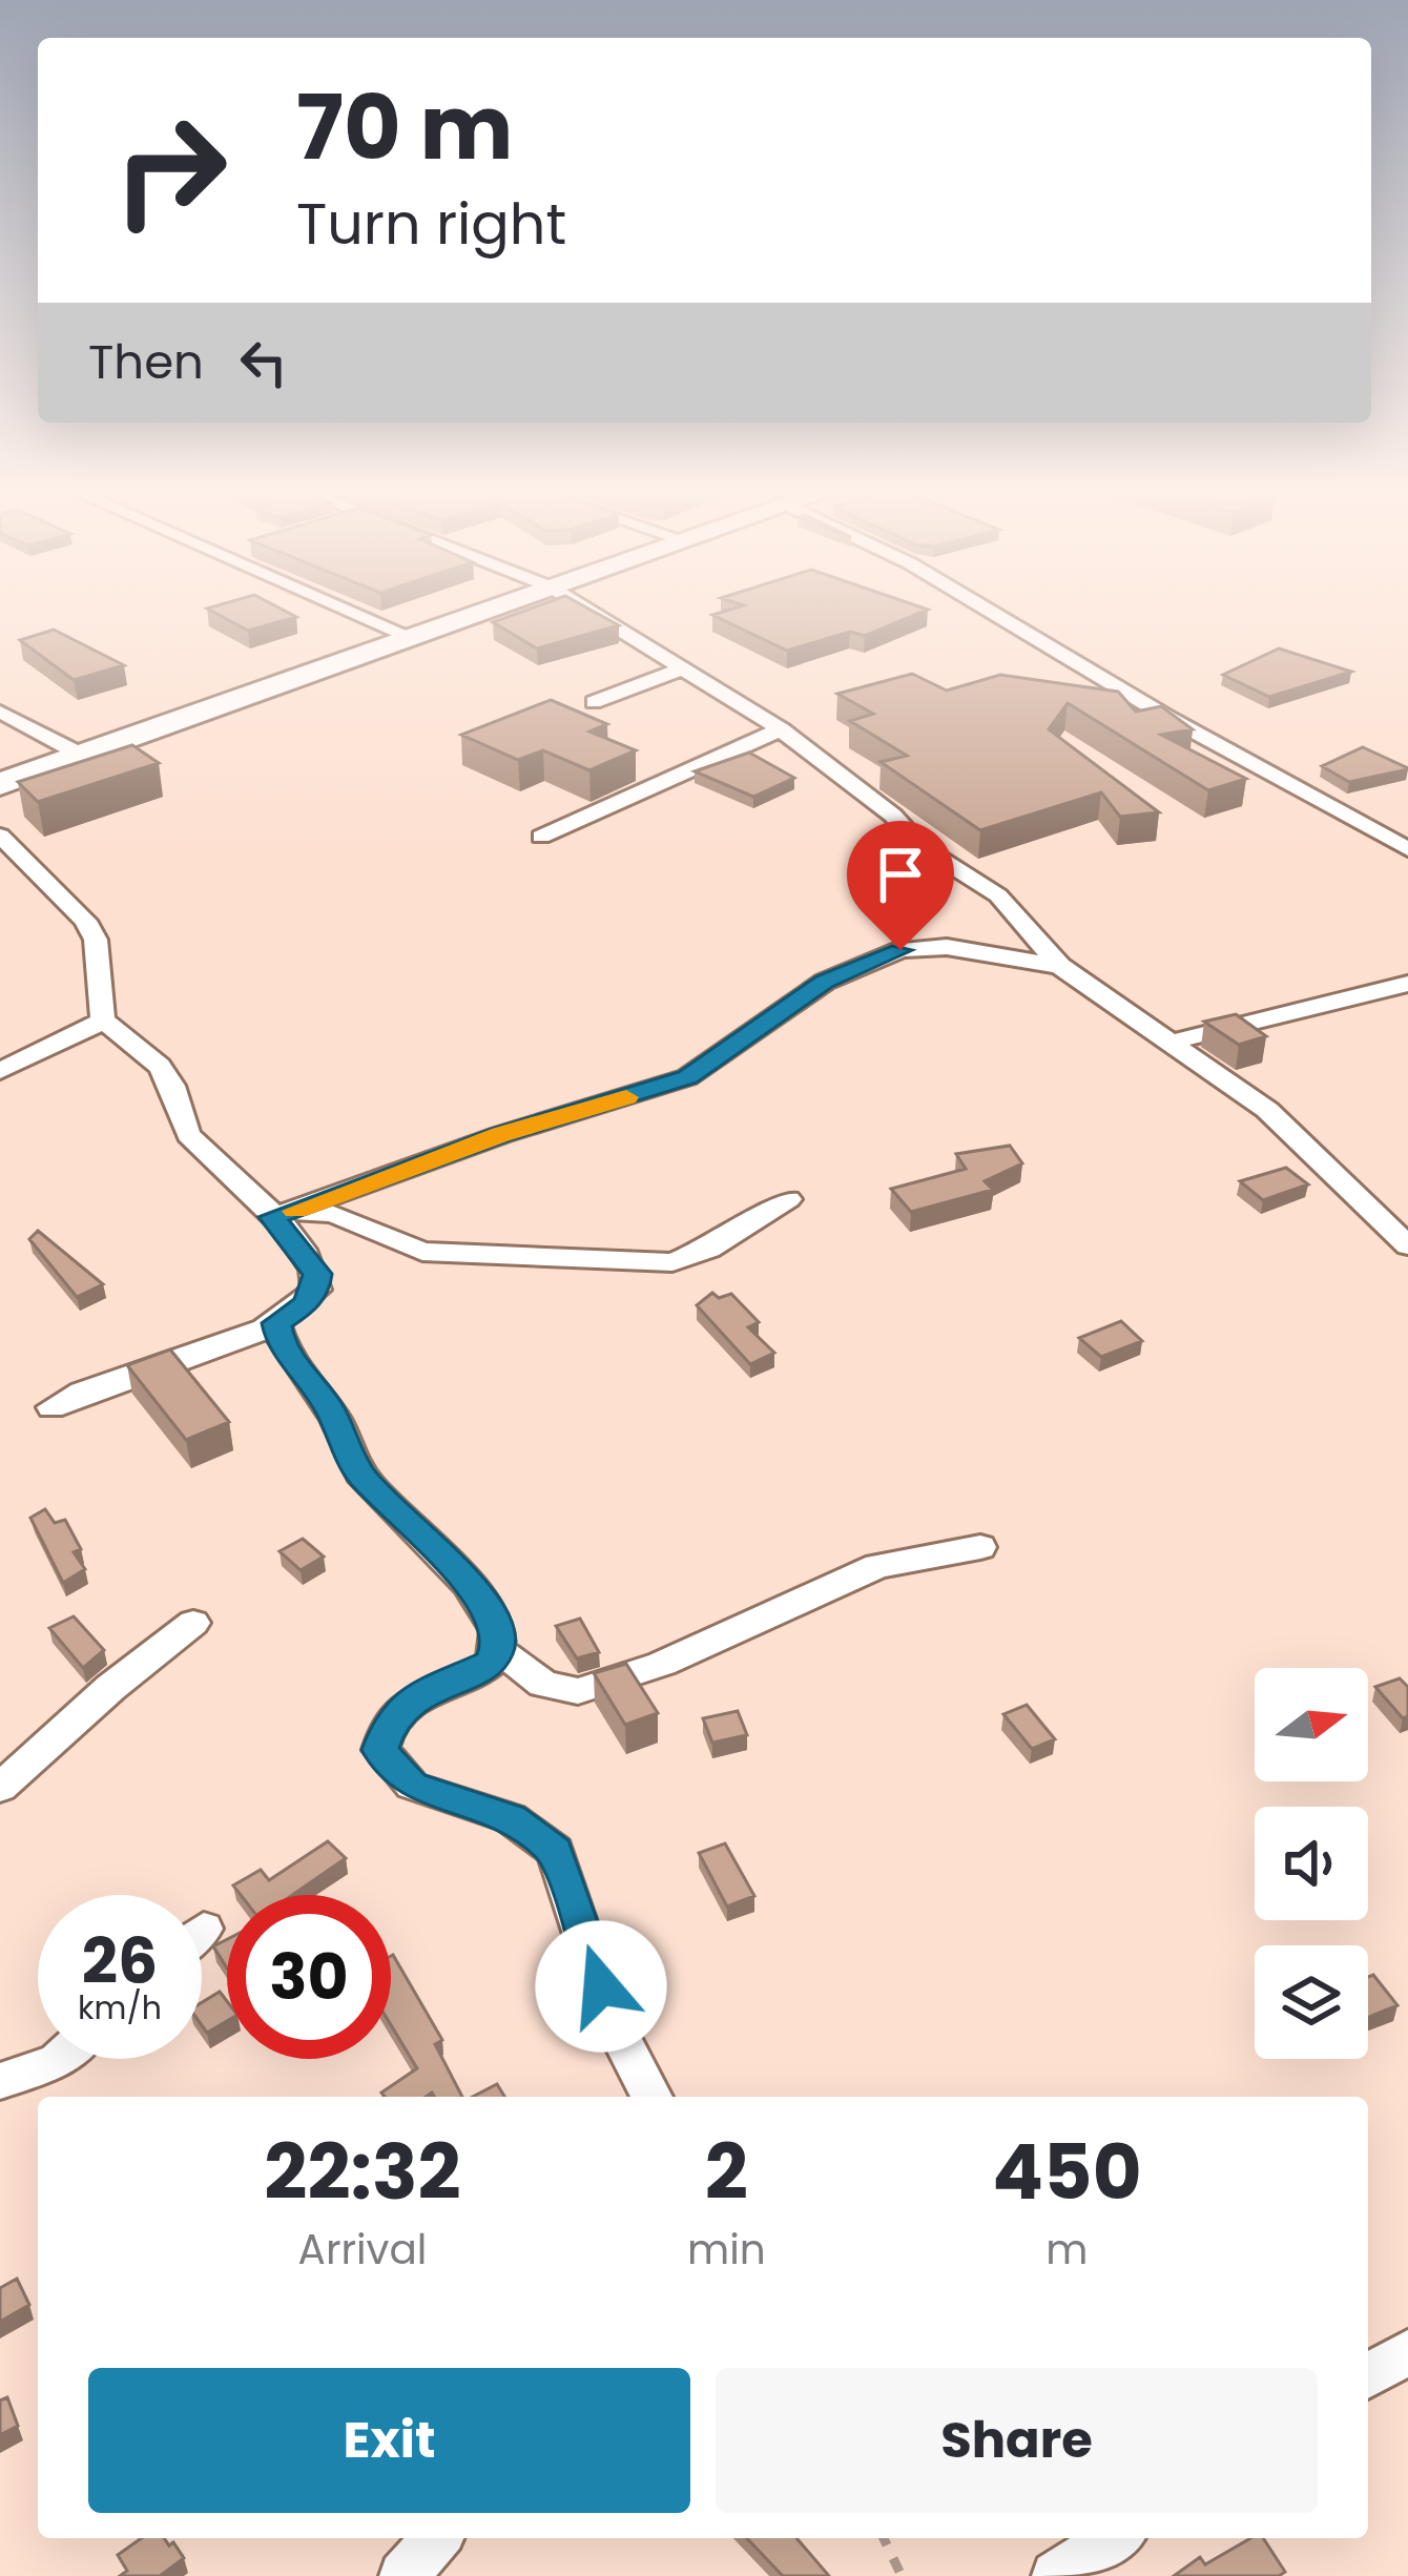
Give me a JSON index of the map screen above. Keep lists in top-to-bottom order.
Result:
{
  "north": "right",
  "page": {
    "turn": ["70 m", "Turn right"],
    "then": "Then",
    "speed": "26 km/h",
    "limit": "30",
    "eta": [
      "22:32",
      "Arrival",
      "2",
      "min",
      "450",
      "m"
    ],
    "buttons": ["Exit", "Share"]
  }
}
